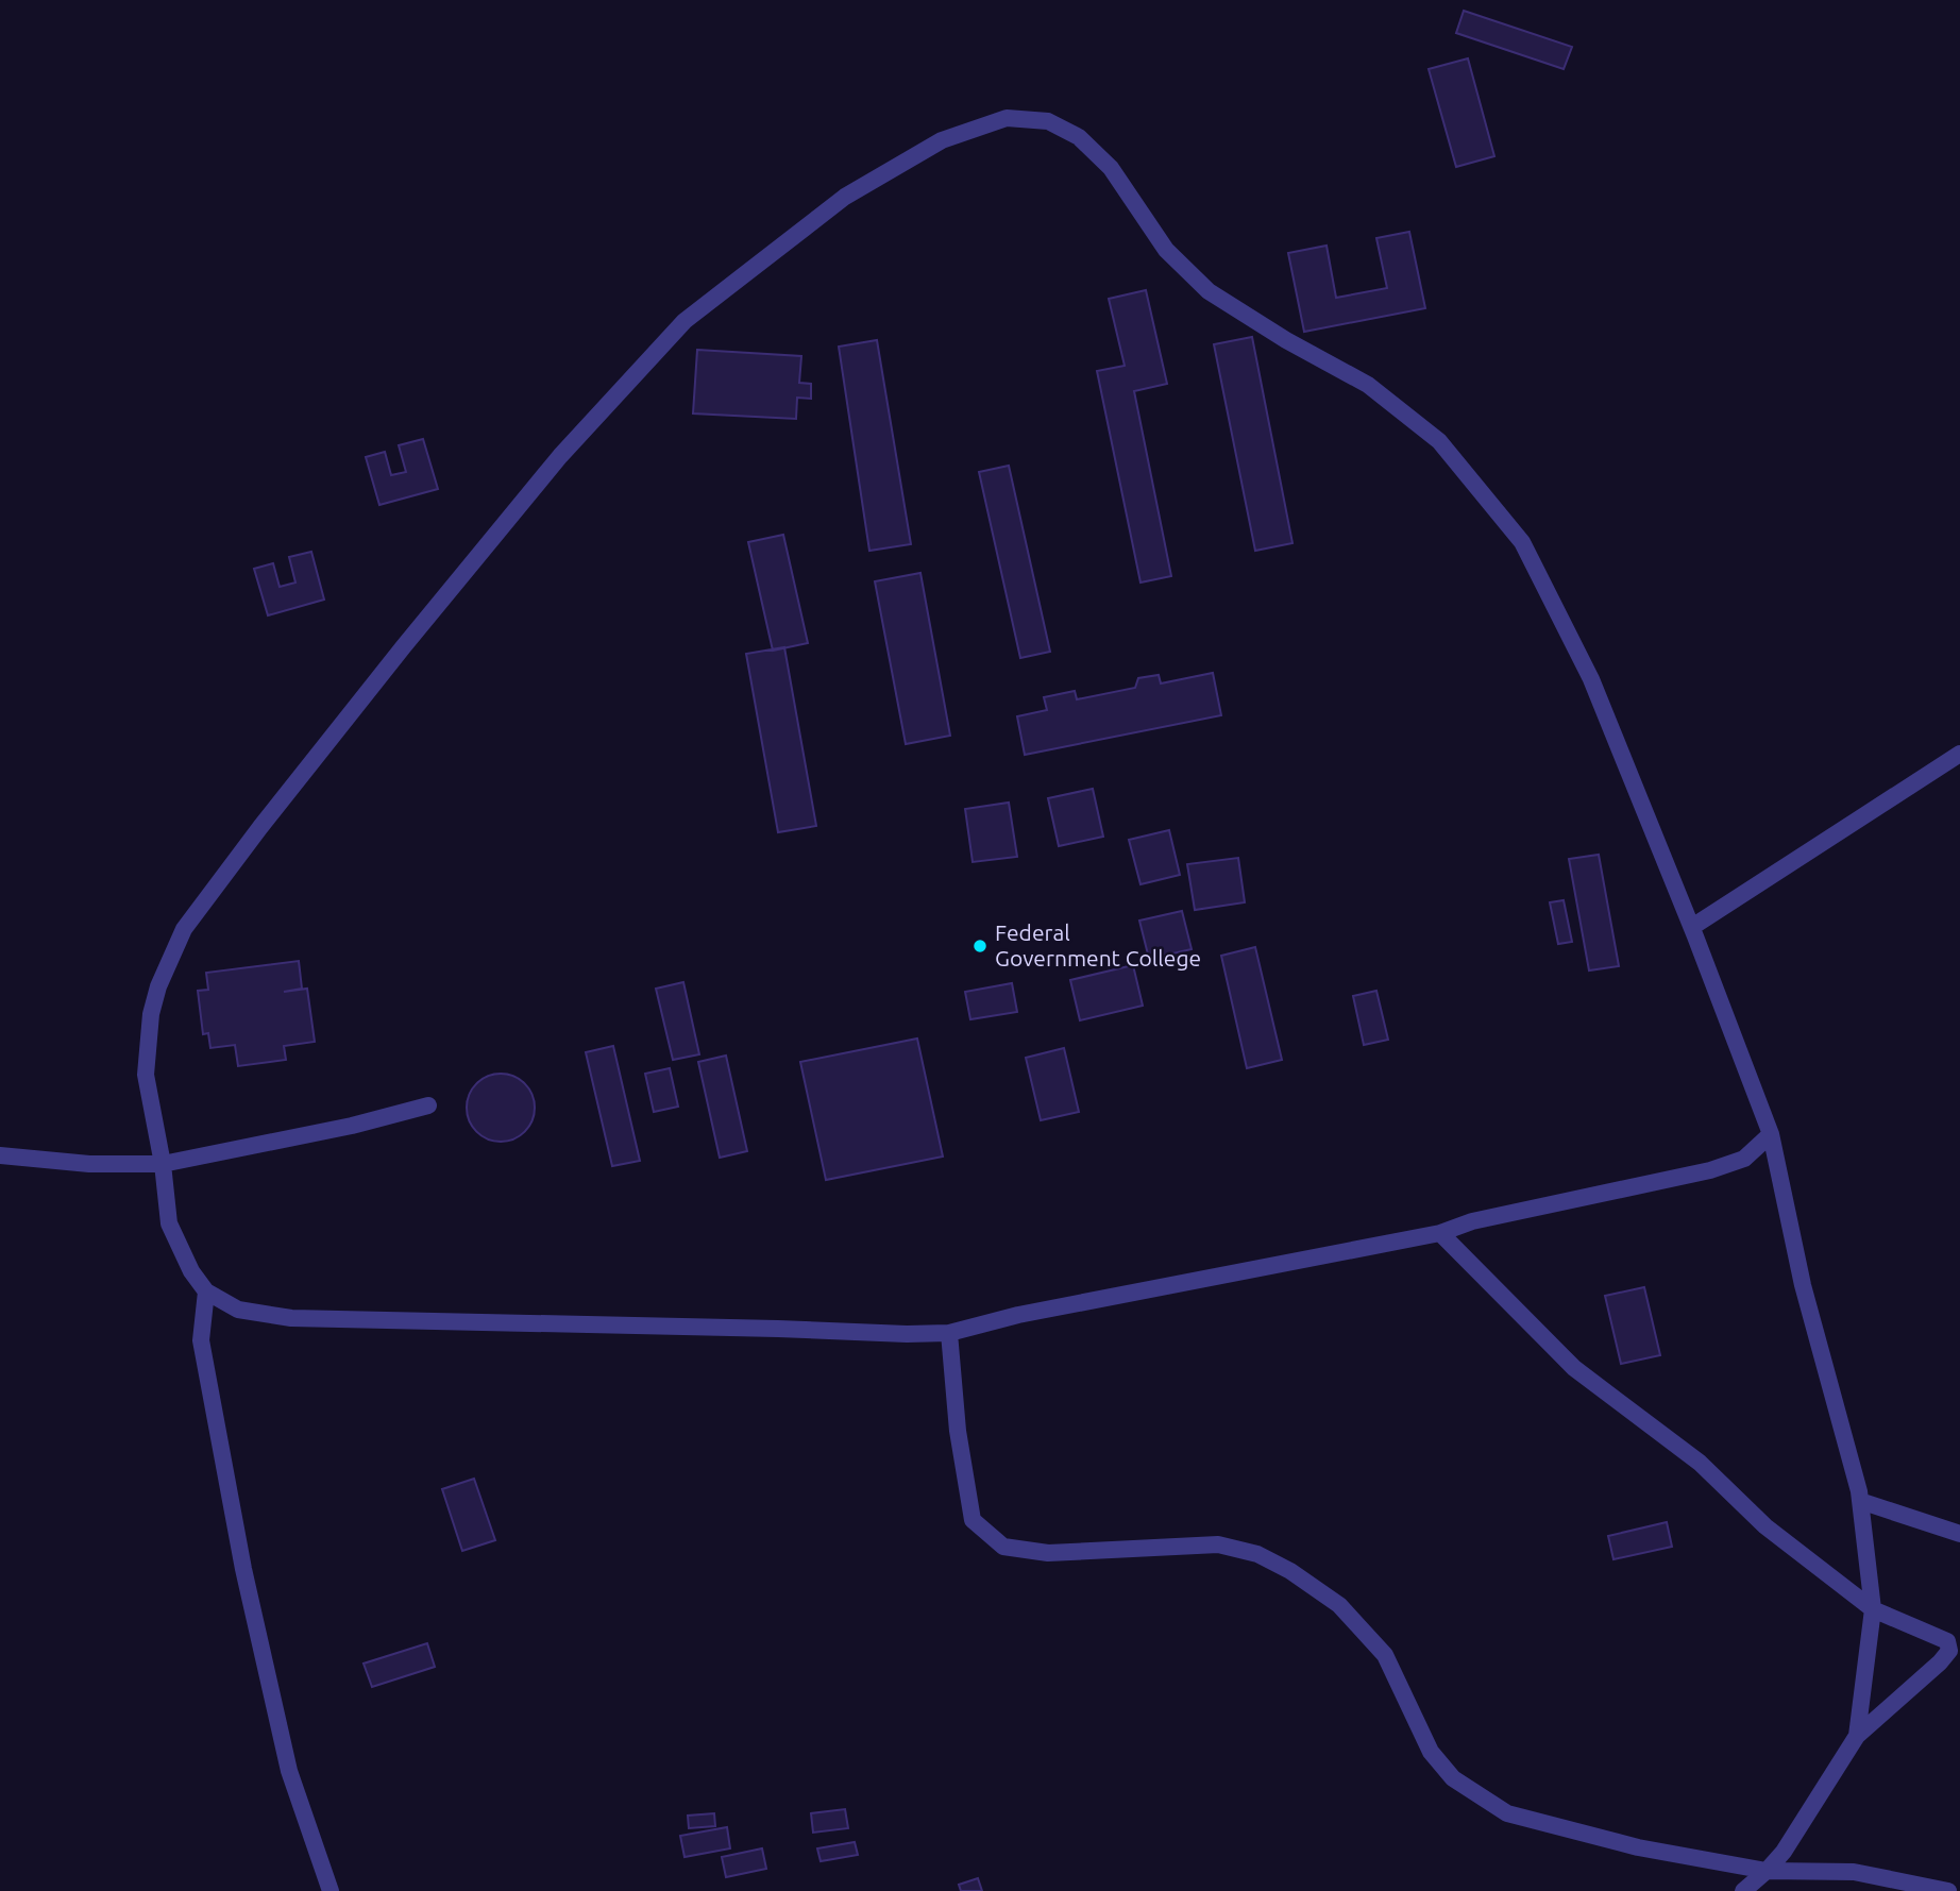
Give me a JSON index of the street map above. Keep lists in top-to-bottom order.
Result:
{
  "places": ["Federal Government College"]
}
